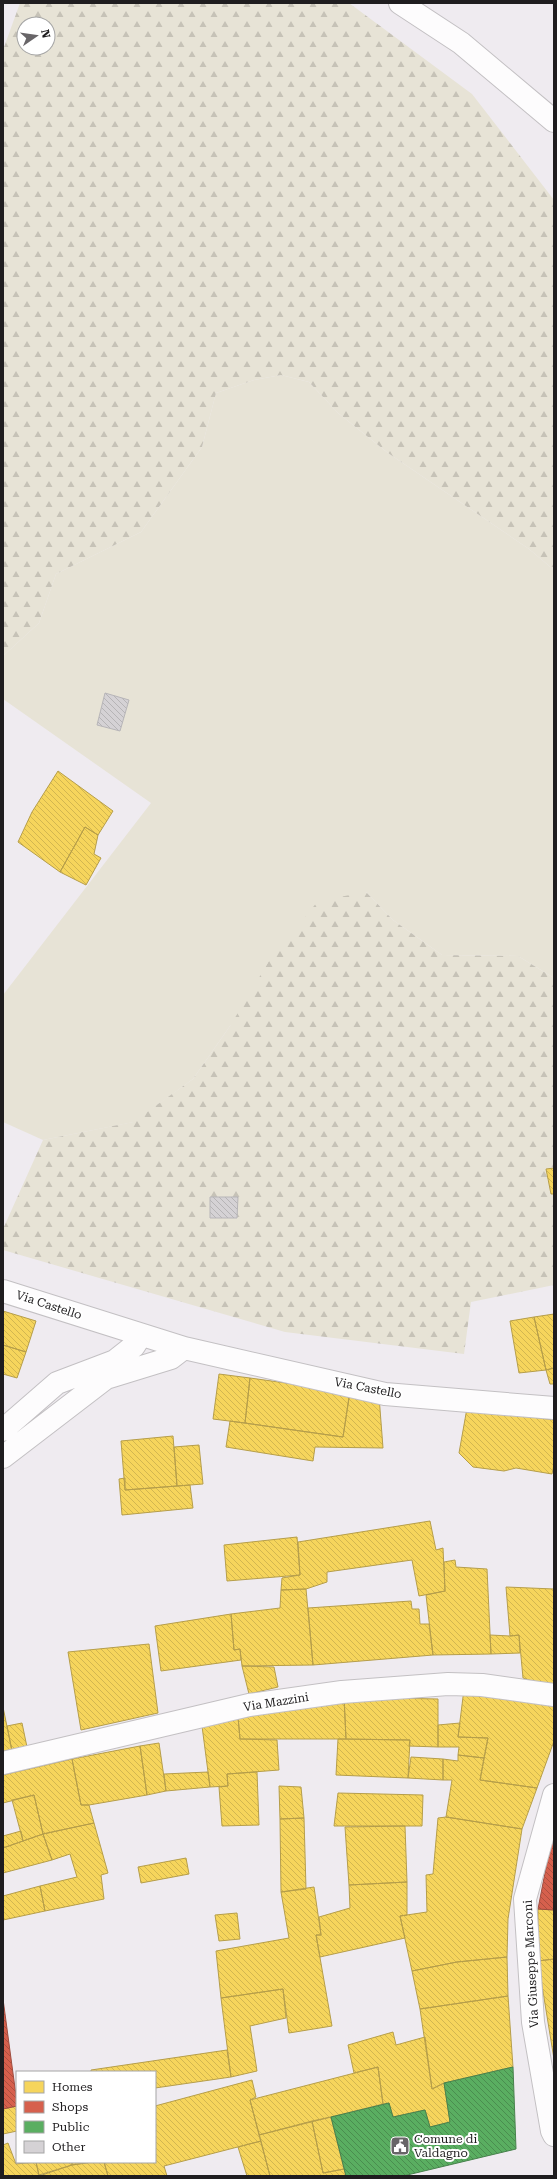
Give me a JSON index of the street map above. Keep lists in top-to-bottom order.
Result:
{
  "streets": {
    "street": ["Via Castello", "Via Mazzini", "Via Giuseppe Marconi"]
  },
  "places": {
    "public building": ["Comune di Valdagno"]
  },
  "legend": [
    "Homes",
    "Shops",
    "Public",
    "Other"
  ],
  "north": "right"
}
